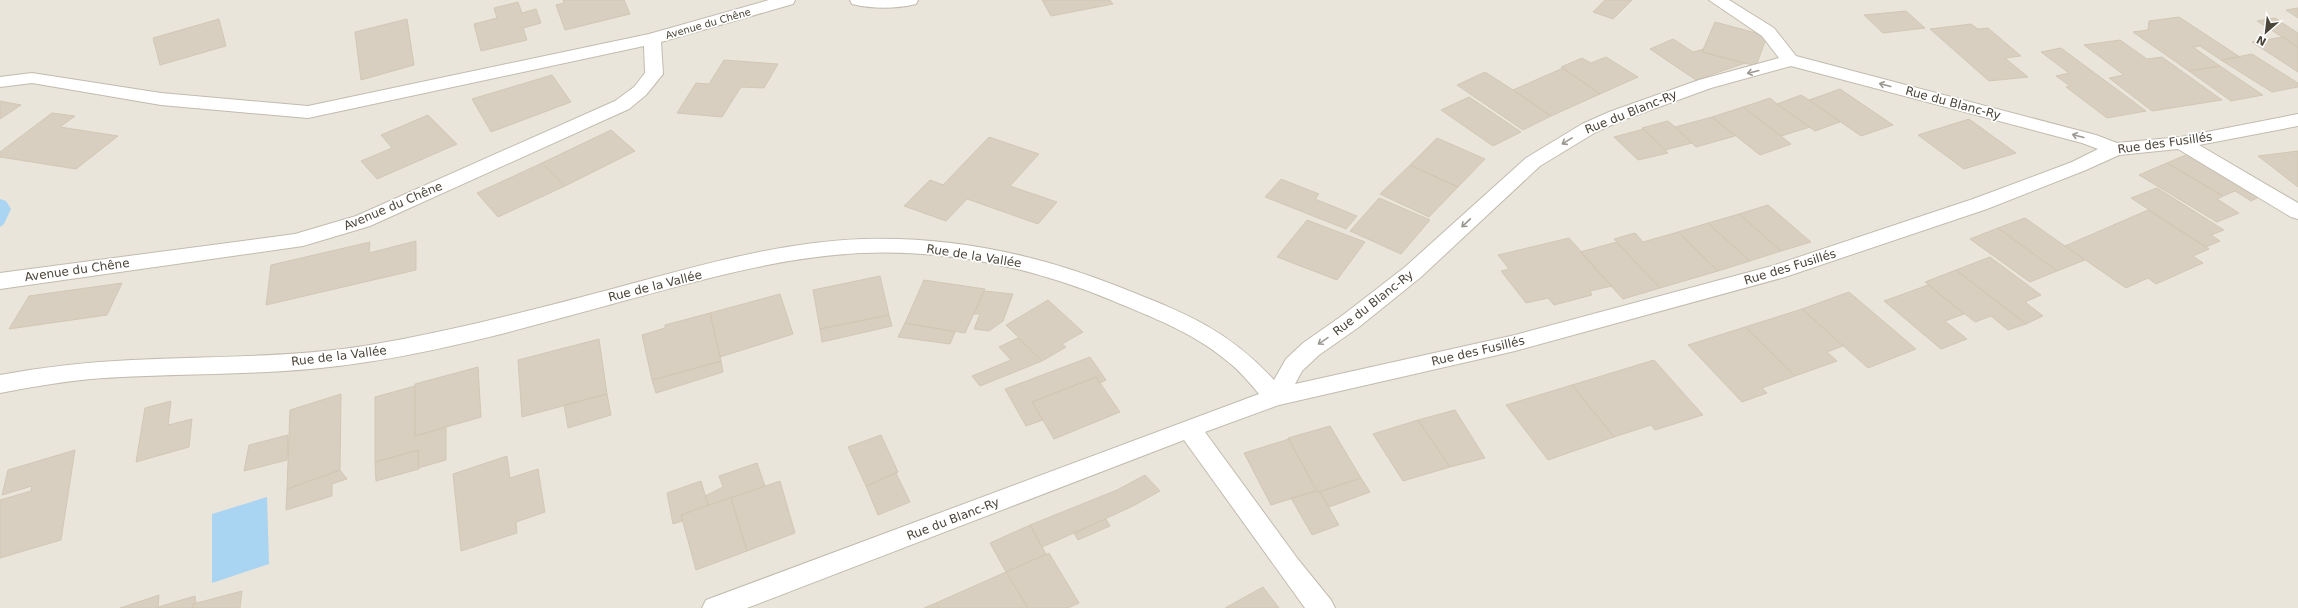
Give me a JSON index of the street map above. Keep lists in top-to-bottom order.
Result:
{
  "streets": {
    "street": [
      "Avenue du Chêne",
      "Rue du Blanc-Ry",
      "Rue des Fusillés",
      "Rue de la Vallée"
    ]
  },
  "crossings": [
    ["Rue du Blanc-Ry", "Rue des Fusillés"],
    ["Rue du Blanc-Ry", "Rue de la Vallée"],
    ["Rue des Fusillés", "Rue de la Vallée"]
  ],
  "one_way": ["Rue du Blanc-Ry"],
  "north": "bottom left"
}
